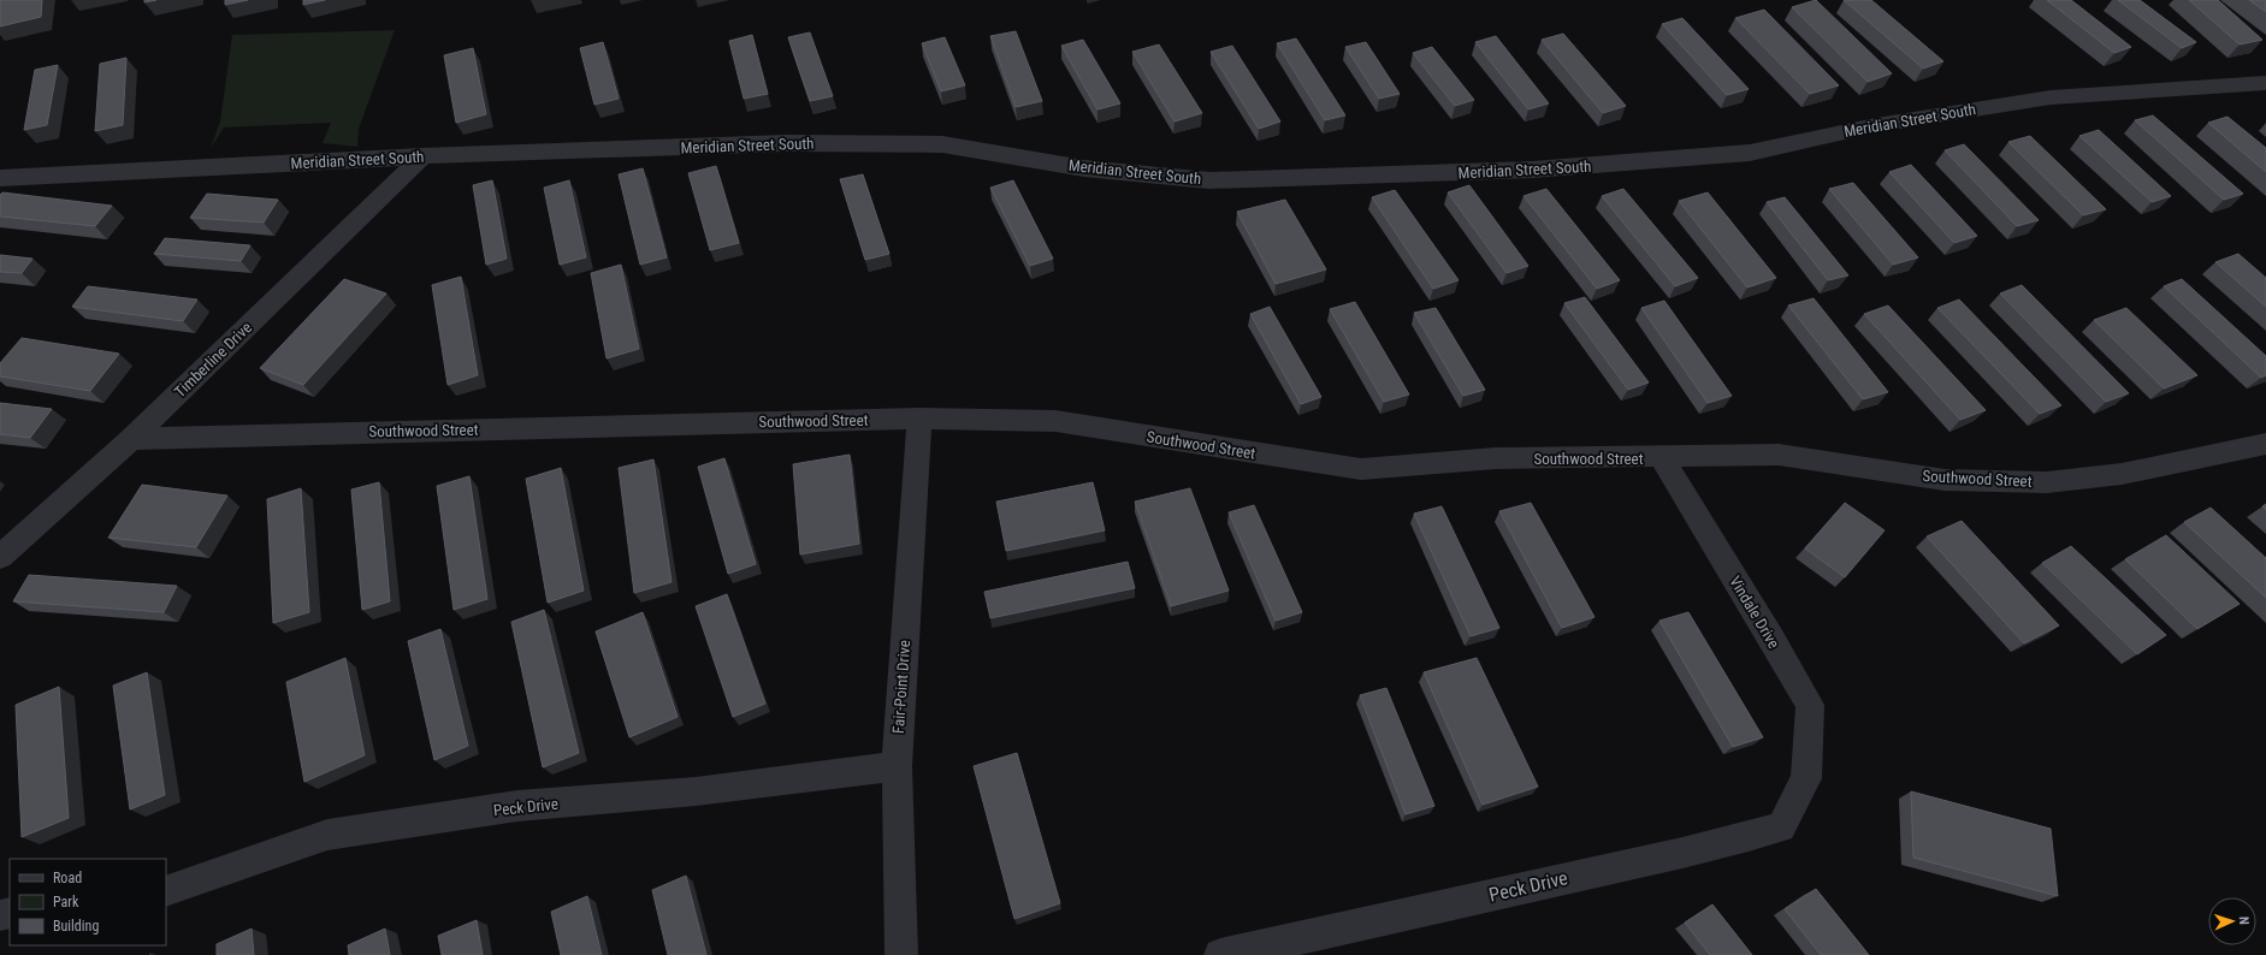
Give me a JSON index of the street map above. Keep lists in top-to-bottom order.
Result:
{
  "streets": {
    "street": [
      "Meridian Street South",
      "Timberline Drive",
      "Southwood Street",
      "Vindale Drive",
      "Fair-Point Drive",
      "Peck Drive"
    ]
  },
  "crossings": [
    ["Meridian Street South", "Timberline Drive"],
    ["Timberline Drive", "Southwood Street"],
    ["Southwood Street", "Vindale Drive"],
    ["Southwood Street", "Fair-Point Drive"],
    ["Vindale Drive", "Peck Drive"],
    ["Fair-Point Drive", "Peck Drive"]
  ],
  "legend": ["Road", "Park", "Building"],
  "north": "right"
}
